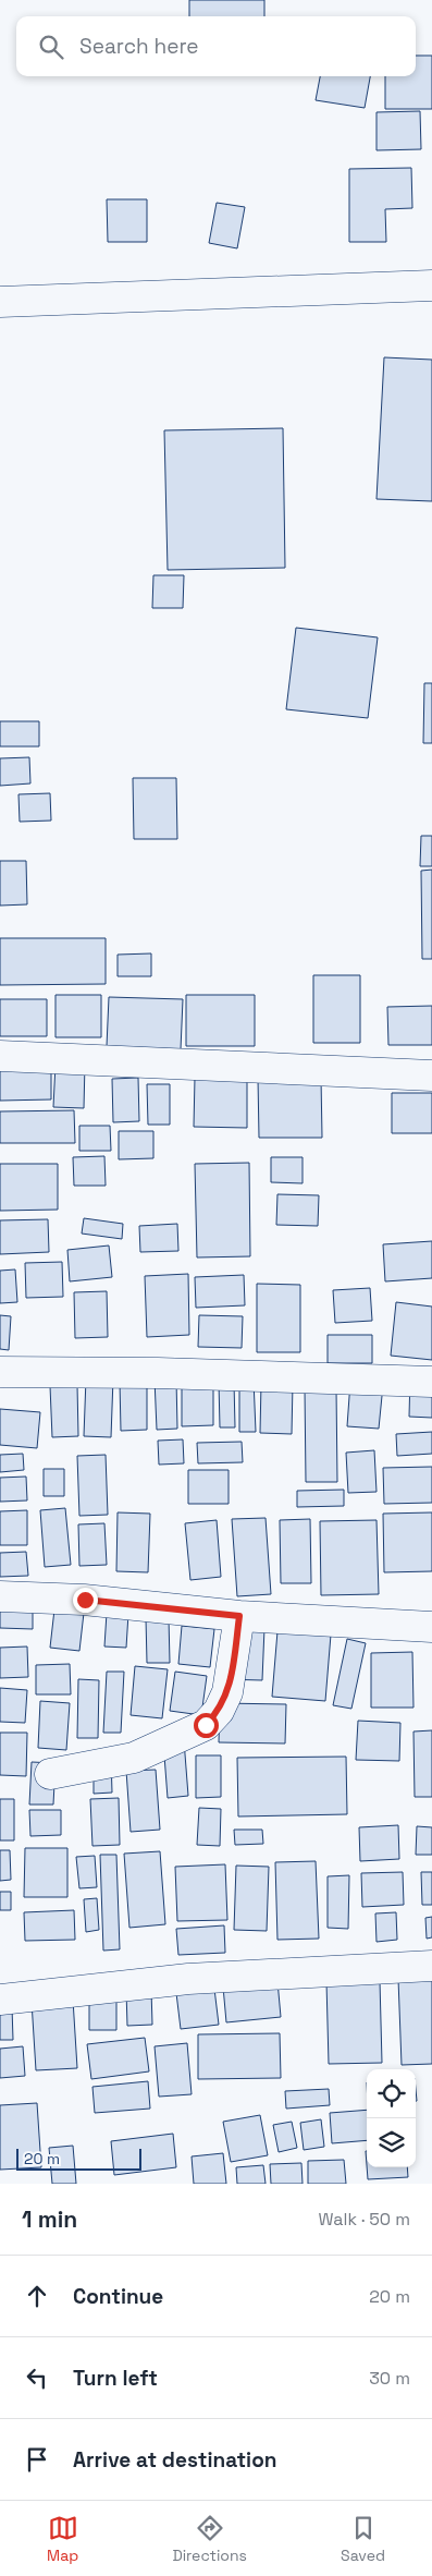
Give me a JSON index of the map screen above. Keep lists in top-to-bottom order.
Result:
{
  "scale_bar": "20 m",
  "page": {
    "search": "Search here",
    "scale": "20 m",
    "heading": ["1 min", "Walk · 50 m"],
    "list": [
      ["Continue", "20 m"],
      ["Turn left", "30 m"],
      "Arrive at destination"
    ],
    "nav": ["Map", "Directions", "Saved"]
  }
}
